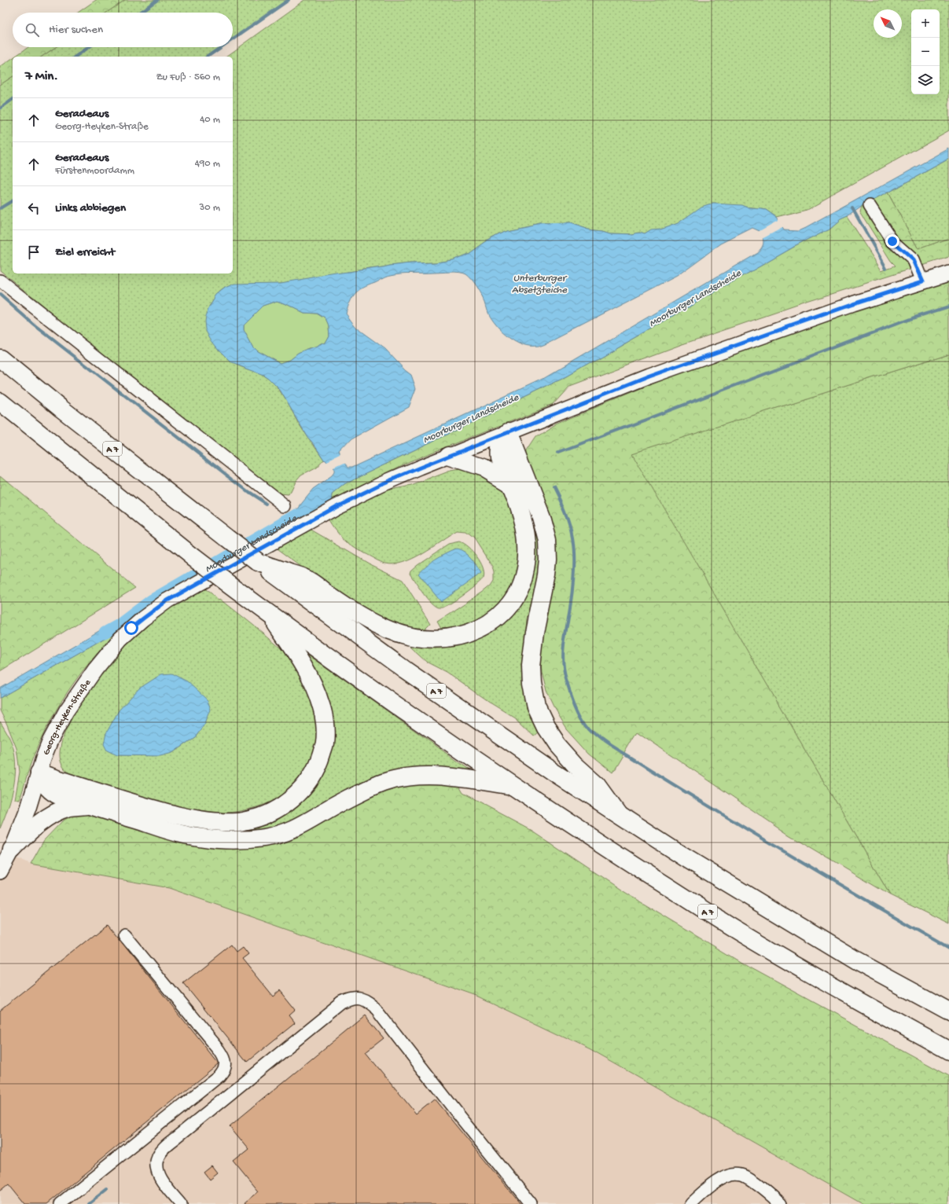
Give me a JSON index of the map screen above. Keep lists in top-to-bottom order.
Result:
{
  "streets": {
    "highway": ["A 7"],
    "main road": ["Georg-Heyken-Straße"]
  },
  "water": ["Unterburger Absetzteiche", "Moorburger Landscheide"],
  "north": "top left",
  "page": {
    "map_buttons": ["+", "−"],
    "search": "Hier suchen",
    "heading": ["7 Min.", "Zu Fuß · 560 m"],
    "list": [
      ["Geradeaus", "Georg-Heyken-Straße", "40 m"],
      ["Geradeaus", "Fürstenmoordamm", "490 m"],
      ["Links abbiegen", "30 m"],
      "Ziel erreicht"
    ]
  }
}
